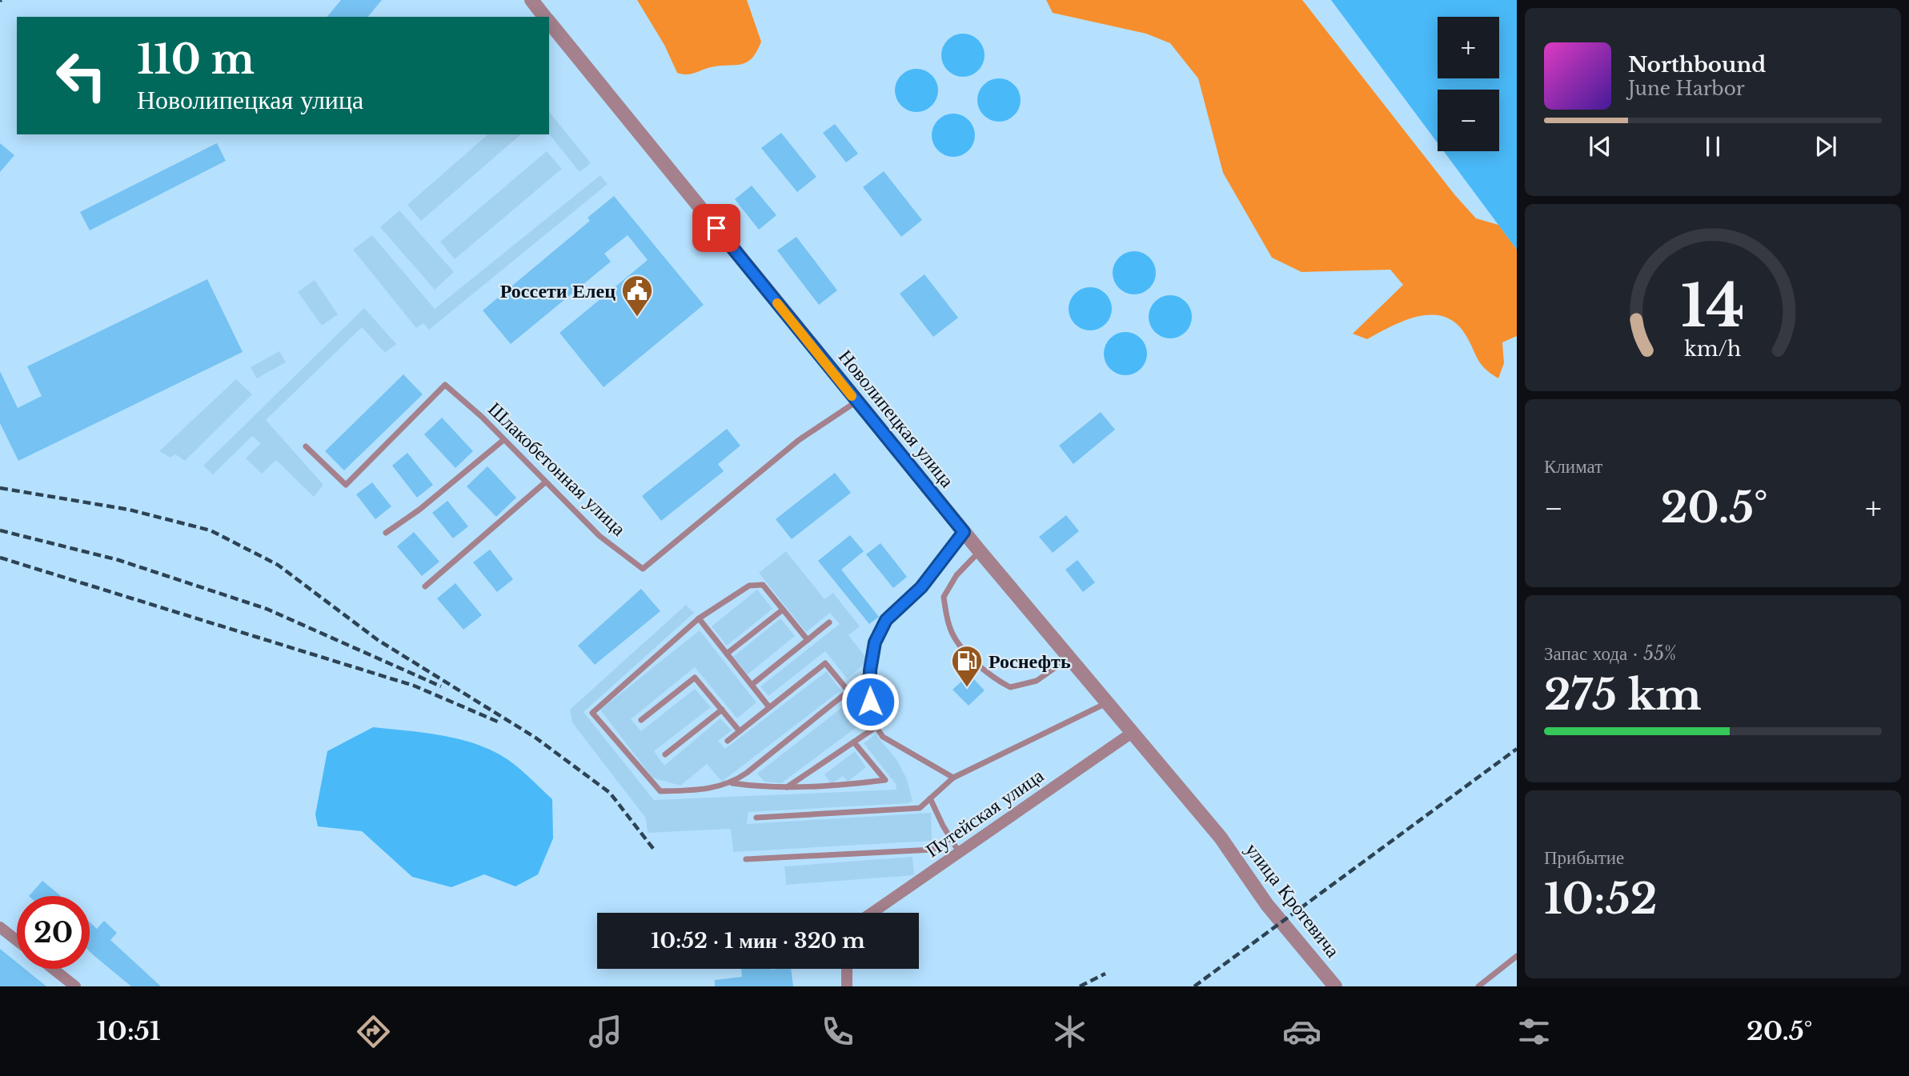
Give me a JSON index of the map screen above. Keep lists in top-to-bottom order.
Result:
{
  "streets": {
    "street": ["Новолипецкая улица", "Путейская улица", "улица Кротевича"],
    "lane": ["Шлакобетонная улица"]
  },
  "crossings": [
    ["Новолипецкая улица", "Шлакобетонная улица"],
    ["Новолипецкая улица", "Путейская улица"],
    ["Новолипецкая улица", "улица Кротевича"]
  ],
  "places": {
    "public building": ["Россети Елец"],
    "fuel station": ["Роснефть"]
  },
  "page": {
    "map_buttons": ["+", "−"],
    "turn": ["110 m", "Новолипецкая улица"],
    "song": ["Northbound", "June Harbor"],
    "tile": [
      "Климат",
      ["Запас хода · 55%", "275 km"],
      ["Прибытие", "10:52"]
    ],
    "heat": ["−", "20.5°", "+"],
    "limit": "20",
    "trip": "10:52 · 1 мин · 320 m",
    "tabs": ["10:51", "20.5°"],
    "gauge": ["14", "km/h"]
  }
}
